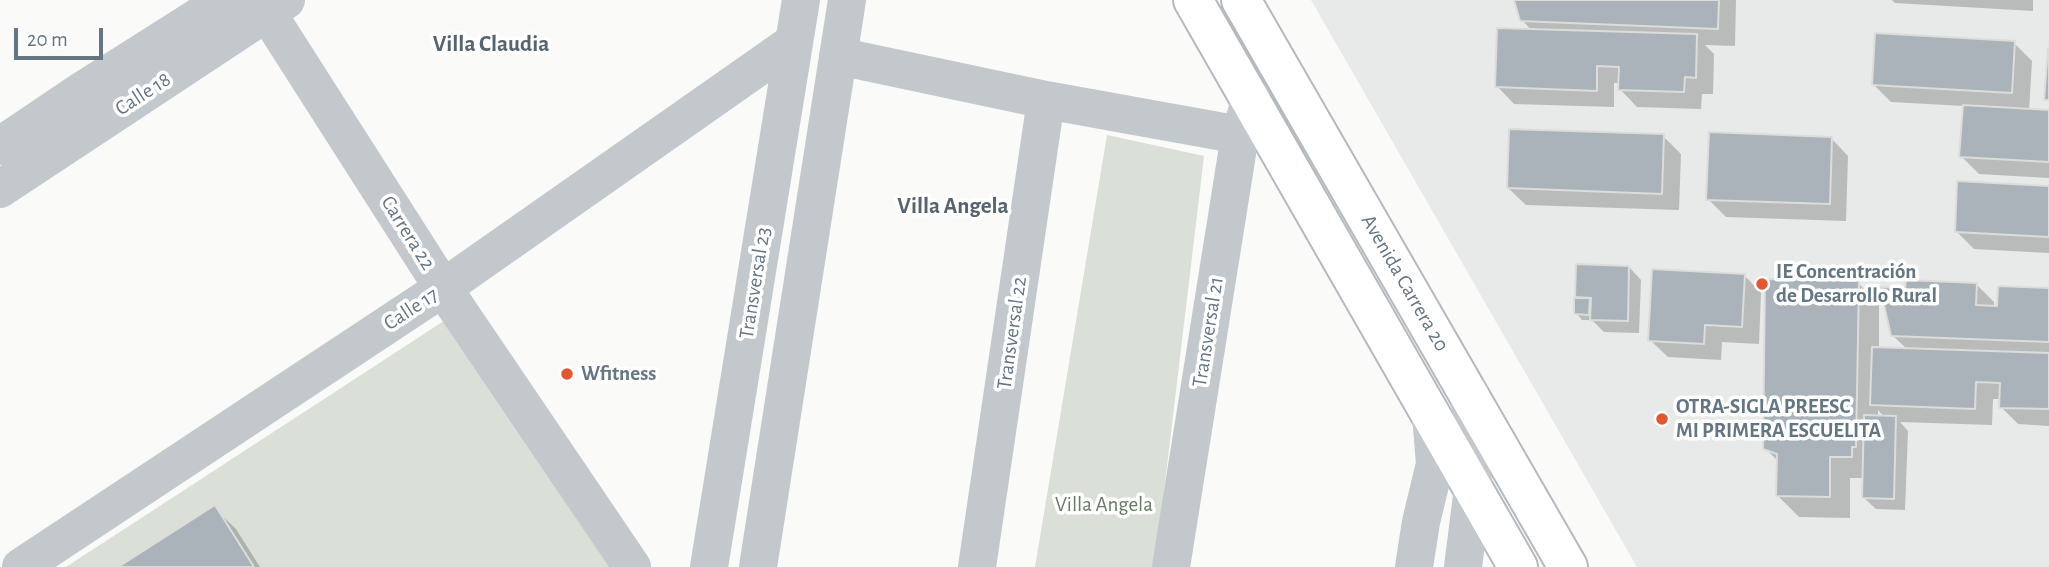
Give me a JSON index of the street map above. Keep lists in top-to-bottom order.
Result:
{
  "streets": {
    "main road": ["Avenida Carrera 20"],
    "street": [
      "Calle 18",
      "Carrera 22",
      "Transversal 23",
      "Calle 17",
      "Transversal 21",
      "Transversal 22"
    ]
  },
  "crossings": [
    ["Calle 18", "Carrera 22"],
    ["Carrera 22", "Calle 17"],
    ["Transversal 23", "Calle 17"],
    ["Avenida Carrera 20", "Transversal 21"]
  ],
  "districts": ["Villa Claudia", "Villa Angela"],
  "parks": ["Villa Angela"],
  "places": ["IE Concentración de Desarrollo Rural", "Wfitness", "OTRA-SIGLA PREESC MI PRIMERA ESCUELITA"],
  "scale_bar": "20 m"
}
